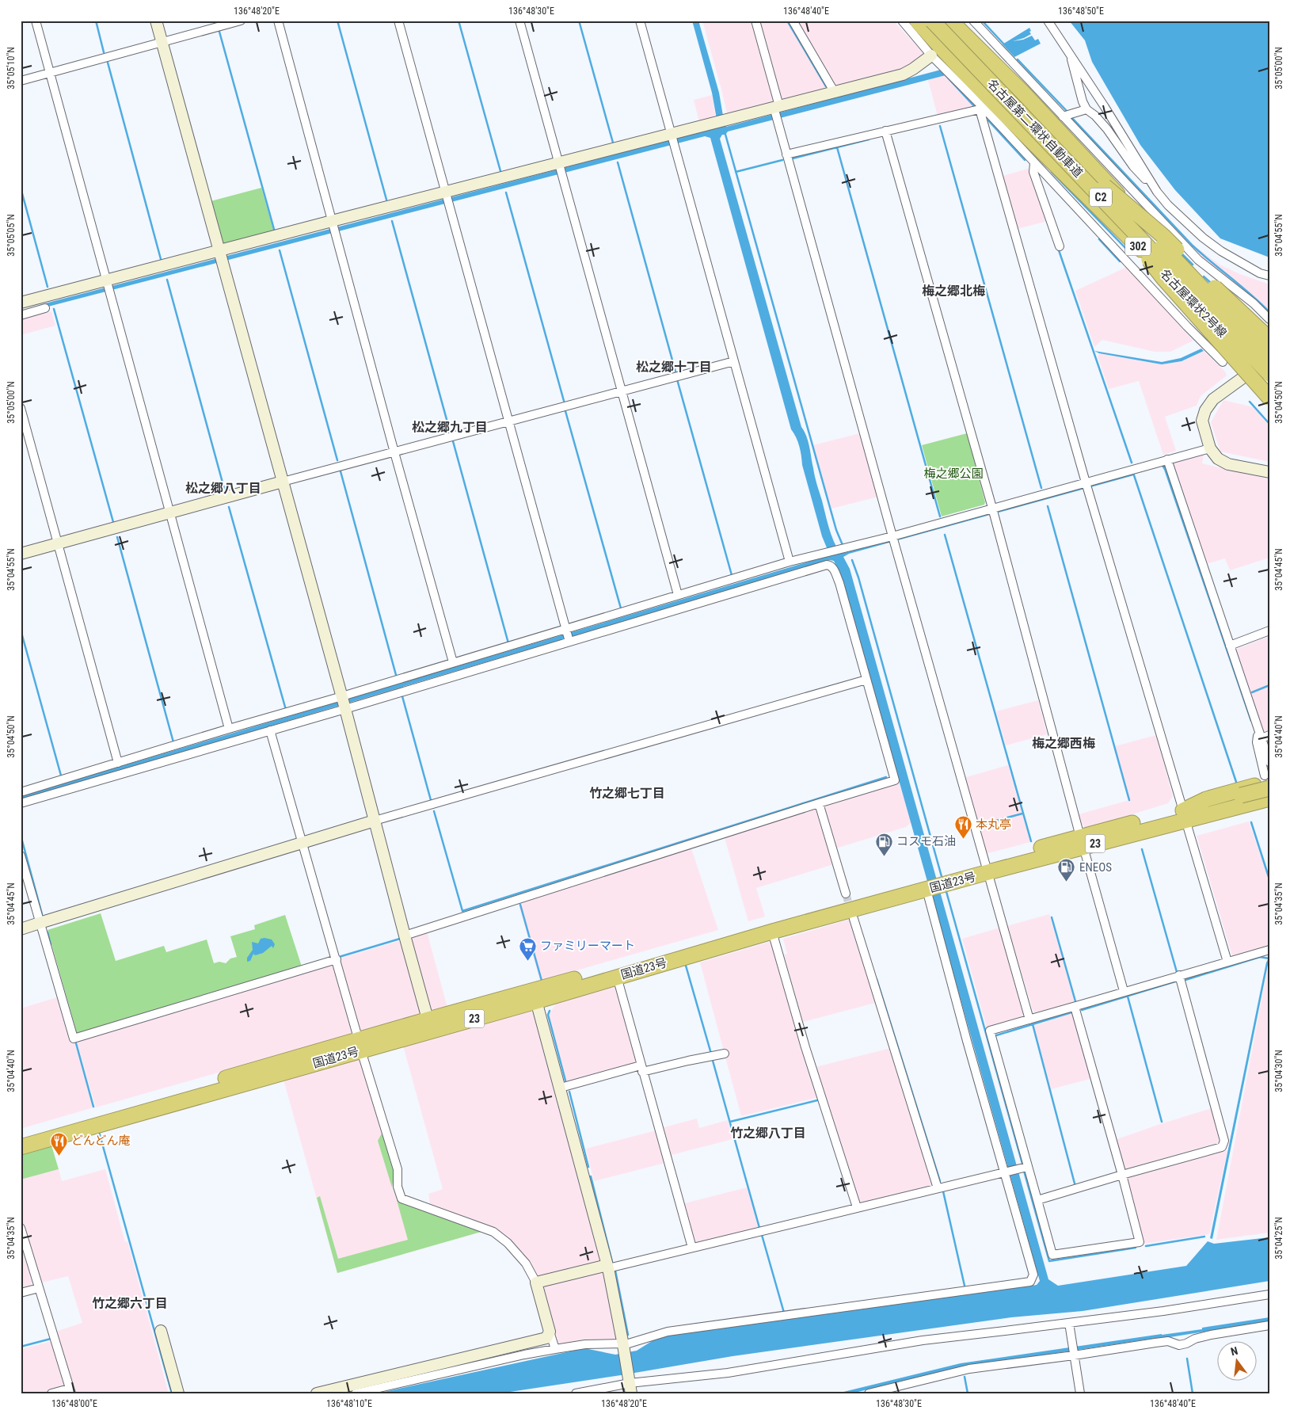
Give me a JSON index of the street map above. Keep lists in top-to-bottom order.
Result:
{
  "streets": {
    "highway": [
      "名古屋第二環状自動車道",
      "C2",
      "302",
      "名古屋環状2号線",
      "23",
      "国道23号"
    ]
  },
  "crossings": [
    ["名古屋第二環状自動車道", "名古屋環状2号線"]
  ],
  "districts": [
    "梅之郷北梅",
    "松之郷十丁目",
    "松之郷九丁目",
    "松之郷八丁目",
    "梅之郷西梅",
    "竹之郷七丁目",
    "竹之郷八丁目",
    "竹之郷六丁目"
  ],
  "parks": ["梅之郷公園"],
  "places": {
    "restaurant": ["本丸亭", "どんどん庵"],
    "fuel station": ["コスモ石油", "ENEOS"],
    "supermarket": ["ファミリーマート"]
  },
  "north": "top",
  "coordinates": [
    "136°48'20\"E",
    "136°48'30\"E",
    "136°48'40\"E",
    "136°48'50\"E",
    "35°05'10\"N",
    "35°05'00\"N",
    "35°05'05\"N",
    "35°04'55\"N",
    "35°04'50\"N",
    "35°04'45\"N",
    "35°04'40\"N",
    "35°04'35\"N",
    "35°04'30\"N",
    "35°04'25\"N",
    "136°48'00\"E",
    "136°48'10\"E"
  ]
}
